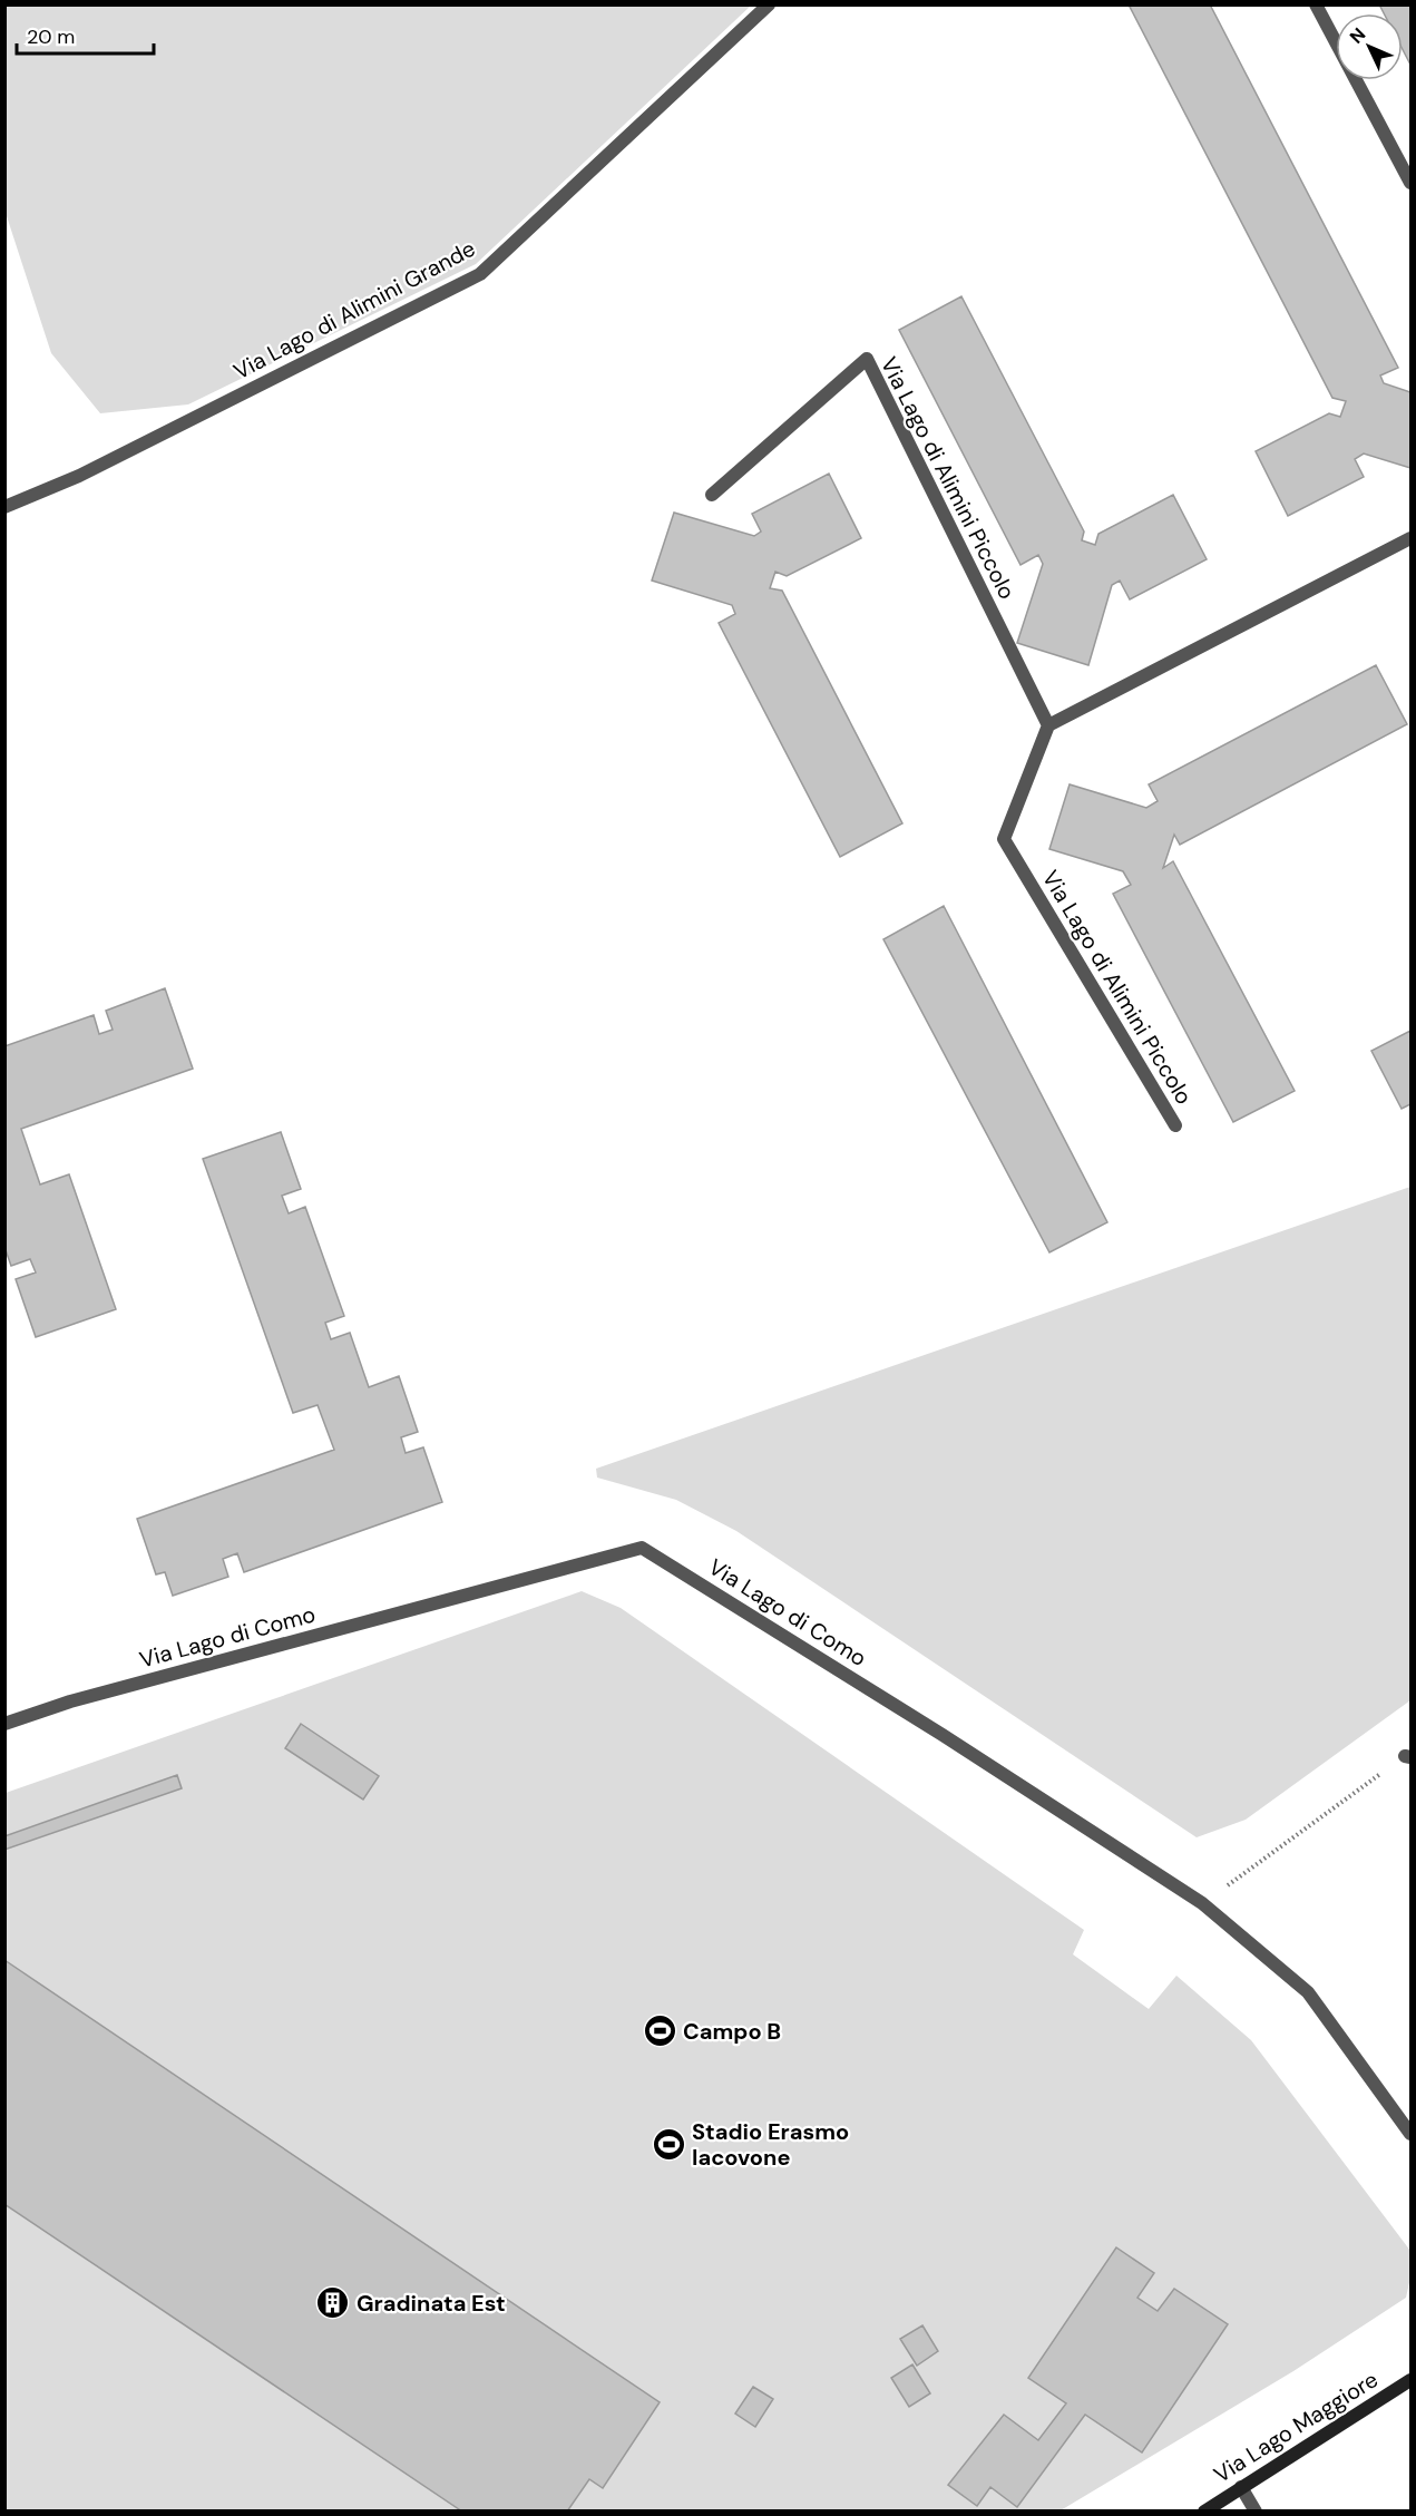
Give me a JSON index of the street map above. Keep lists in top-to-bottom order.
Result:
{
  "streets": {
    "street": [
      "Via Lago di Alimini Grande",
      "Via Lago di Alimini Piccolo",
      "Via Lago di Como",
      "Via Lago Maggiore"
    ]
  },
  "places": {
    "sports": ["Campo B", "Stadio Erasmo Iacovone"],
    "building": ["Gradinata Est"]
  },
  "scale_bar": "20 m",
  "north": "top left"
}
